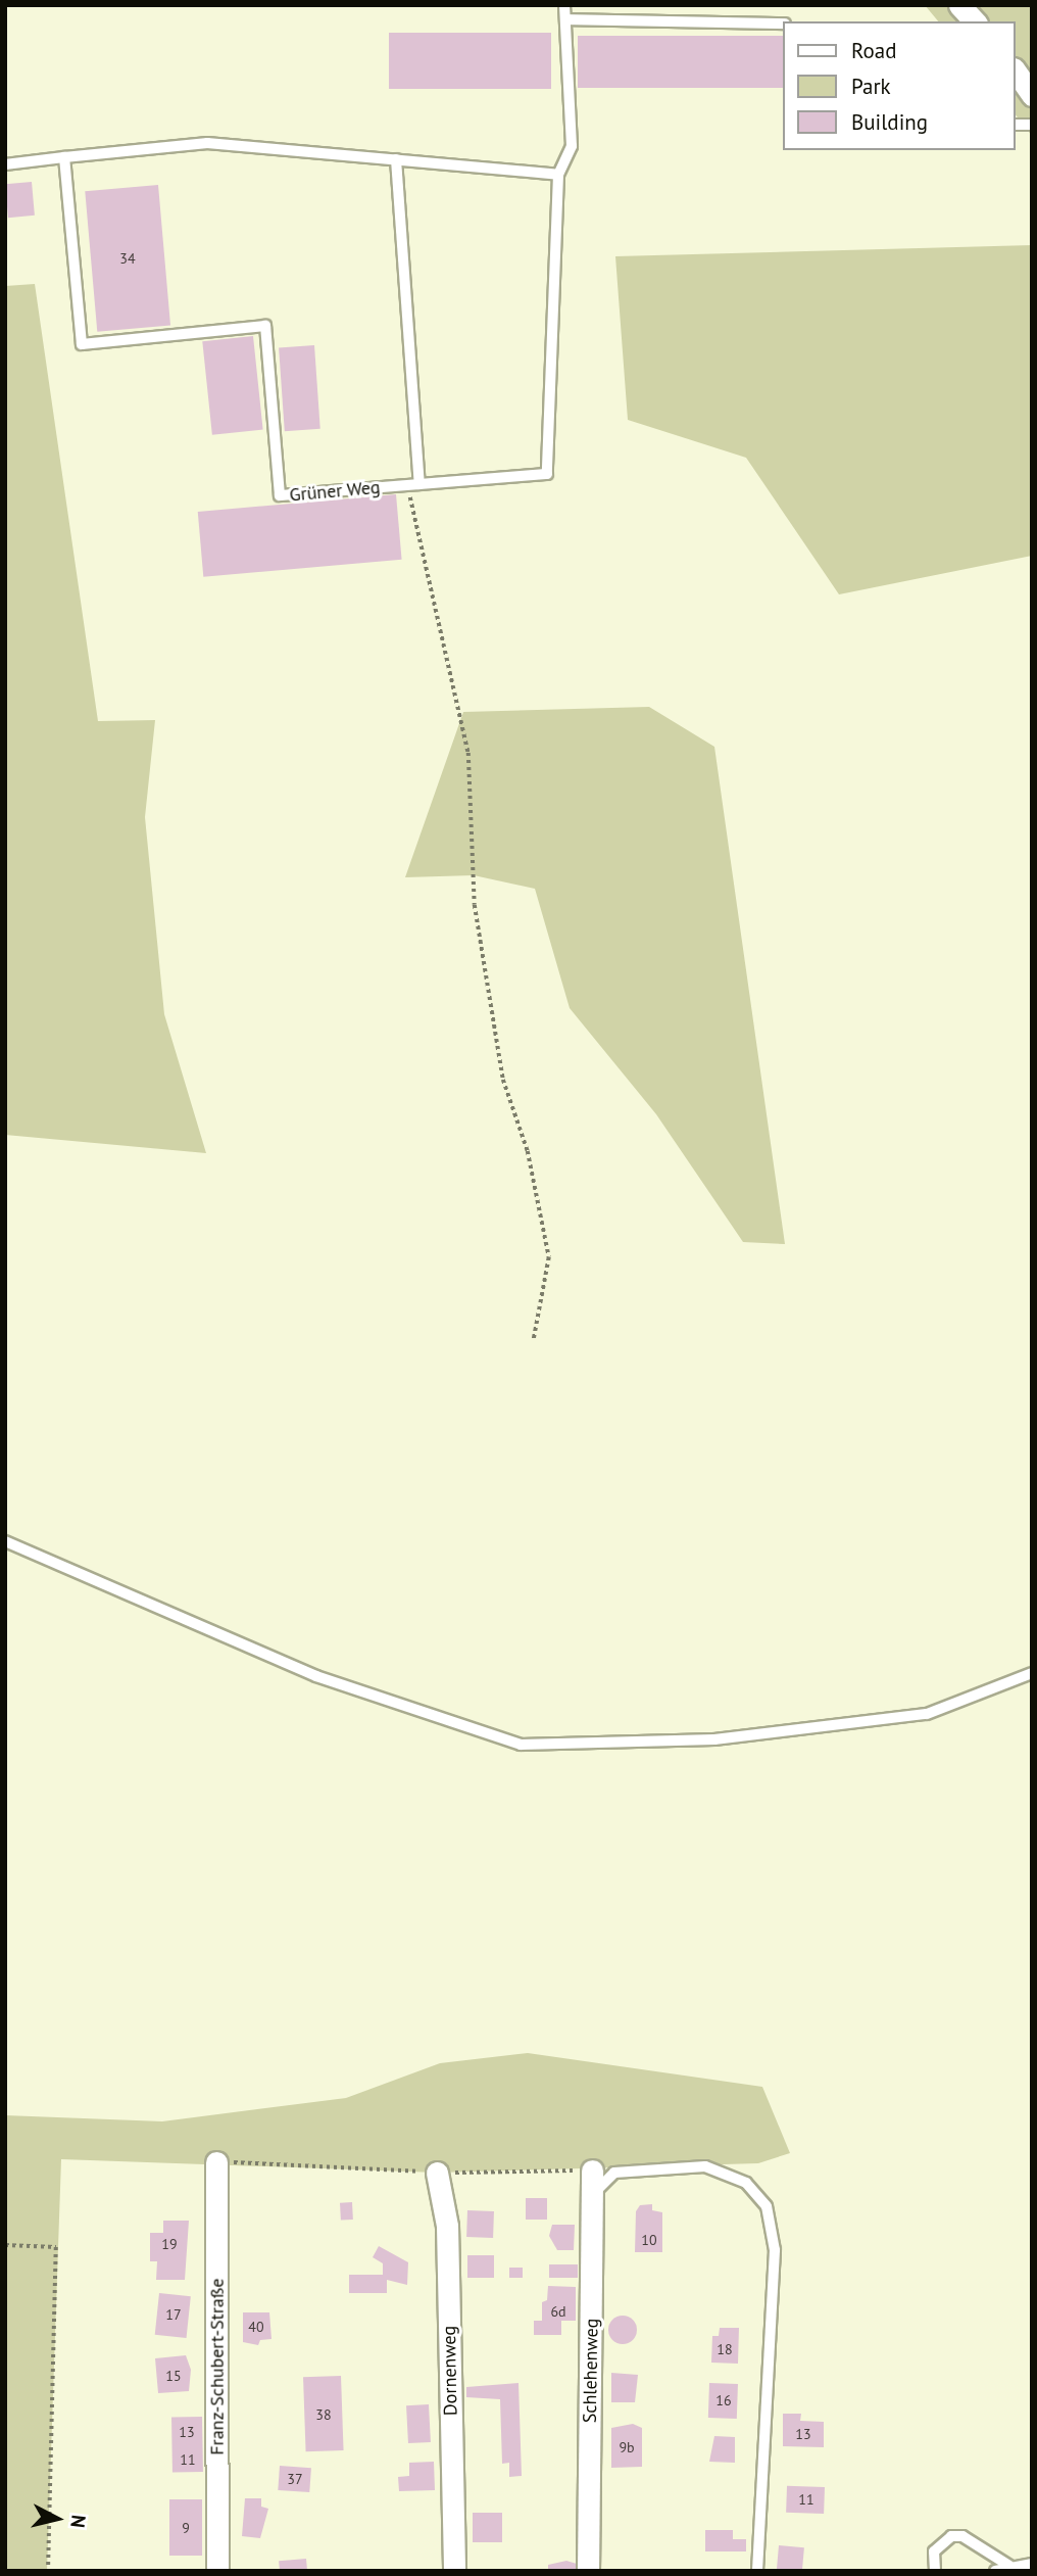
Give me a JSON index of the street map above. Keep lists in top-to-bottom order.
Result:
{
  "streets": {
    "street": ["Franz-Schubert-Straße", "Dornenweg", "Schlehenweg"],
    "lane": ["Grüner Weg"]
  },
  "house_numbers": [
    "34",
    "10",
    "19",
    "6d",
    "17",
    "40",
    "18",
    "15",
    "16",
    "38",
    "13",
    "13",
    "9b",
    "11",
    "37",
    "11",
    "9"
  ],
  "legend": ["Road", "Park", "Building"],
  "north": "right"
}
